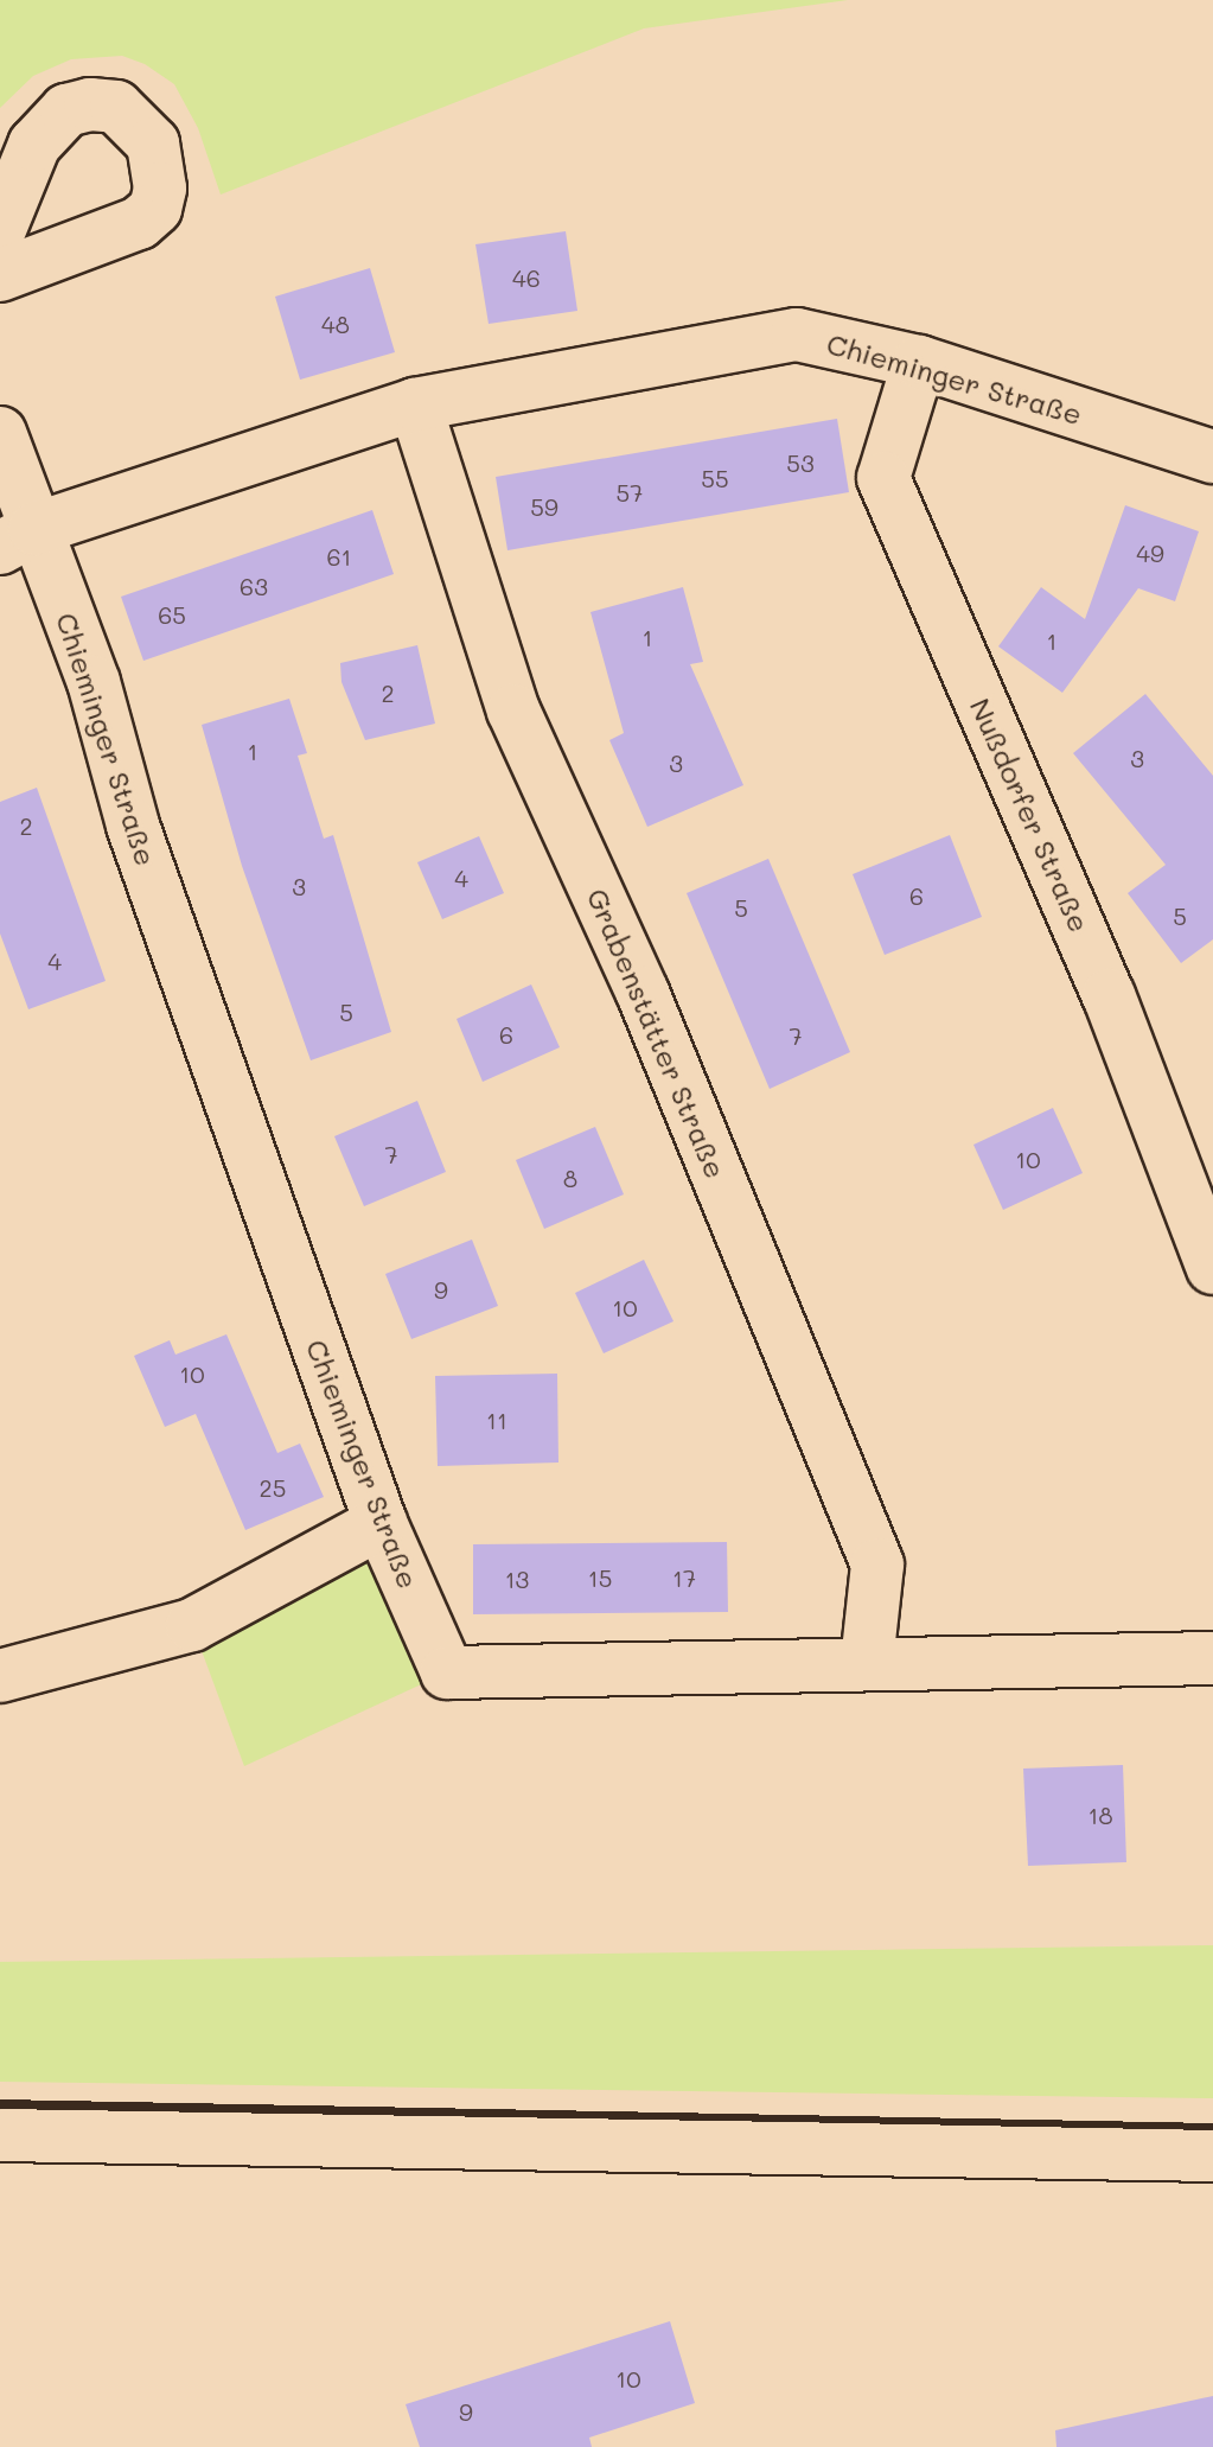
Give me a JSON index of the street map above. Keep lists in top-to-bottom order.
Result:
{
  "streets": {
    "street": ["Chieminger Straße", "Nußdorfer Straße", "Grabenstätter Straße"]
  },
  "crossings": [
    ["Chieminger Straße", "Nußdorfer Straße"],
    ["Chieminger Straße", "Grabenstätter Straße"]
  ],
  "house_numbers": [
    "46",
    "48",
    "53",
    "55",
    "57",
    "59",
    "49",
    "61",
    "63",
    "65",
    "1",
    "1",
    "2",
    "1",
    "3",
    "3",
    "2",
    "4",
    "3",
    "6",
    "5",
    "5",
    "4",
    "5",
    "6",
    "7",
    "7",
    "10",
    "8",
    "9",
    "10",
    "10",
    "11",
    "25",
    "15",
    "17",
    "13",
    "18",
    "10",
    "9"
  ]
}
